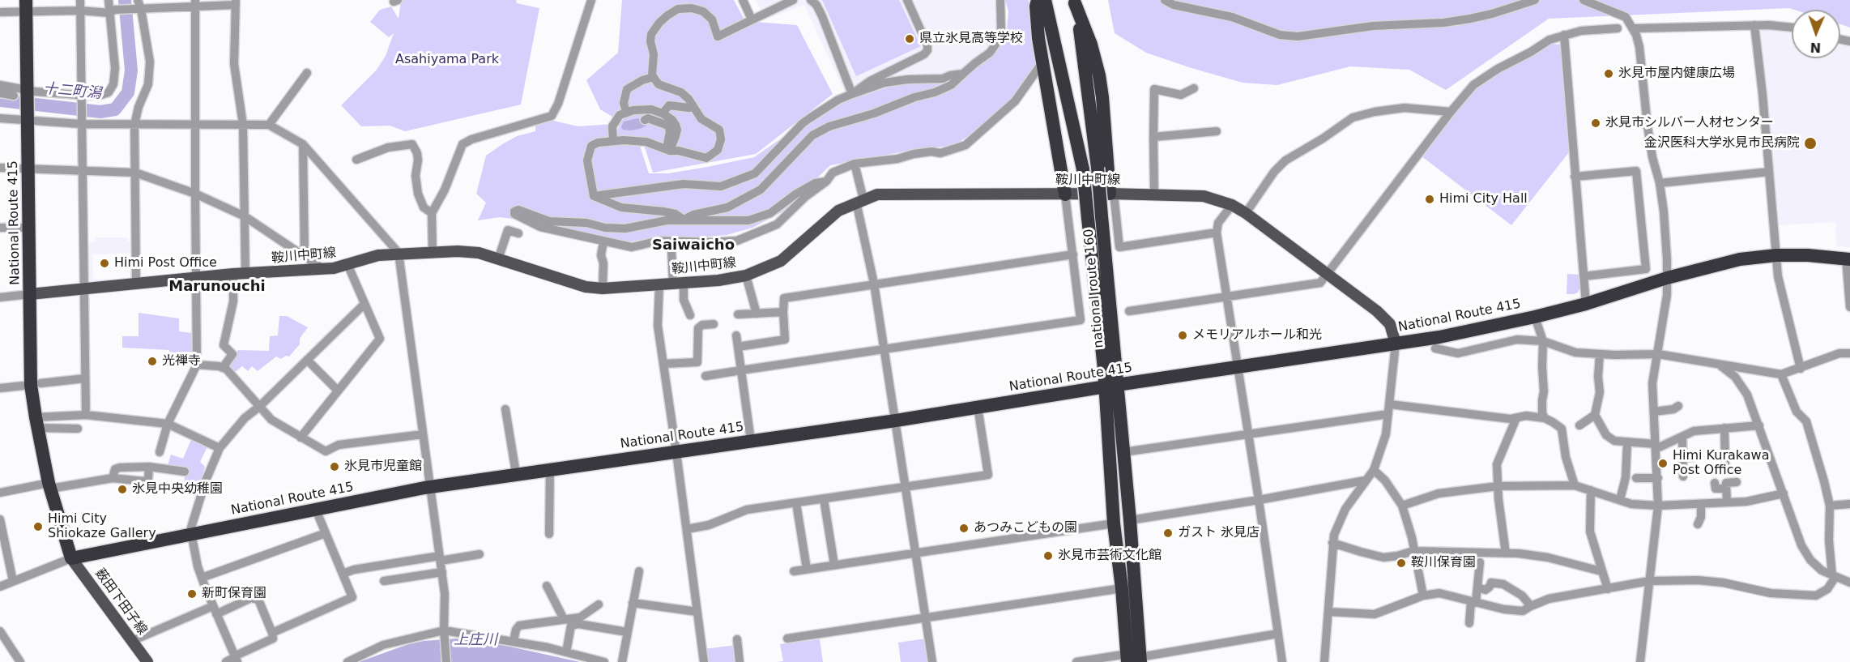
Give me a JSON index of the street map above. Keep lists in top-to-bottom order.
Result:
{
  "streets": {
    "highway": ["National Route 415", "national route 160"],
    "main road": ["鞍川中町線", "薮田下田子線"]
  },
  "crossings": [
    ["鞍川中町線", "National Route 415"],
    ["National Route 415", "national route 160"],
    ["National Route 415", "薮田下田子線"]
  ],
  "districts": ["Saiwaicho", "Marunouchi"],
  "water": ["十二町潟", "上庄川"],
  "parks": ["Asahiyama Park"],
  "places": [
    "県立氷見高等学校",
    "氷見市屋内健康広場",
    "氷見市シルバー人材センター",
    "金沢医科大学氷見市民病院",
    "Himi City Hall",
    "Himi Post Office",
    "メモリアルホール和光",
    "光禅寺",
    "Himi Kurakawa Post Office",
    "氷見市児童館",
    "氷見中央幼稚園",
    "Himi City Shiokaze Gallery",
    "あつみこどもの園",
    "ガスト 氷見店",
    "氷見市芸術文化館",
    "鞍川保育園",
    "新町保育園"
  ],
  "north": "bottom"
}
